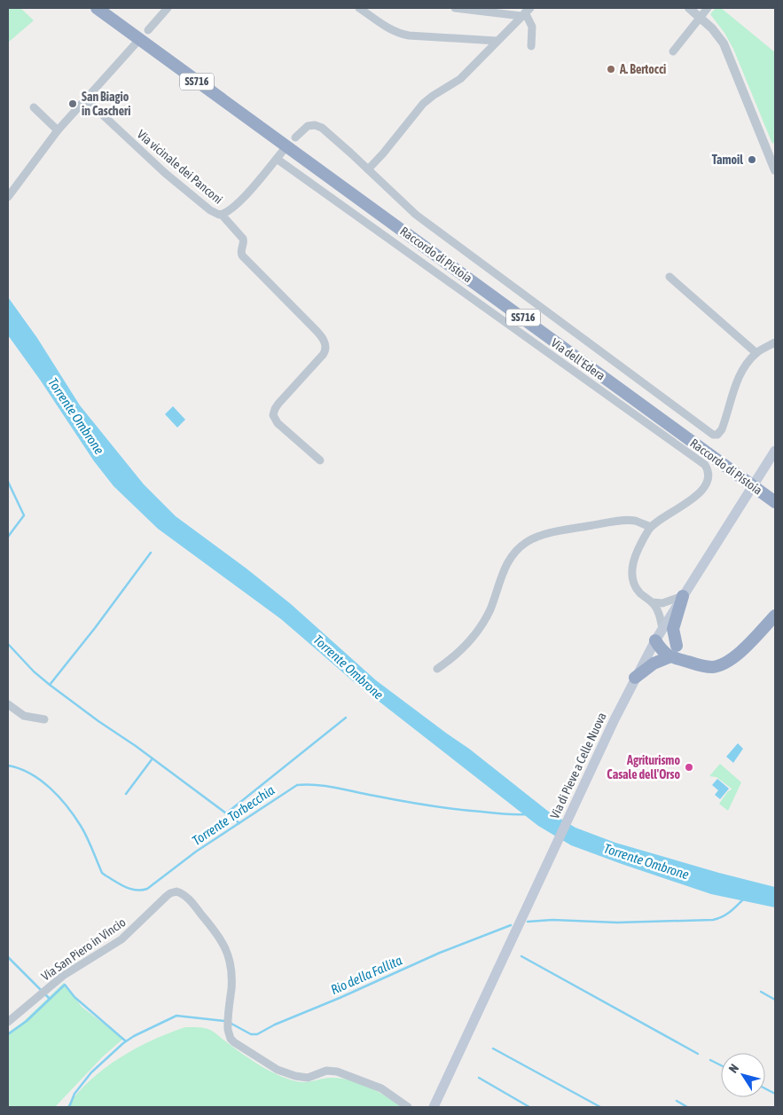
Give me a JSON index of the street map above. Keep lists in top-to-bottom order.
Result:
{
  "streets": {
    "highway": ["SS716", "Raccordo di Pistoia"],
    "main road": ["Via di Pieve a Celle Nuova"],
    "street": ["Via vicinale dei Panconi", "Via dell'Edera", "Via San Piero in Vincio"]
  },
  "crossings": [
    ["Via vicinale dei Panconi", "Via dell'Edera"]
  ],
  "water": ["Torrente Ombrone", "Torrente Torbecchia", "Rio della Fallita"],
  "places": [
    "A. Bertocci",
    "San Biagio in Cascheri",
    "Tamoil",
    "Agriturismo Casale dell'Orso"
  ],
  "north": "top left"
}
